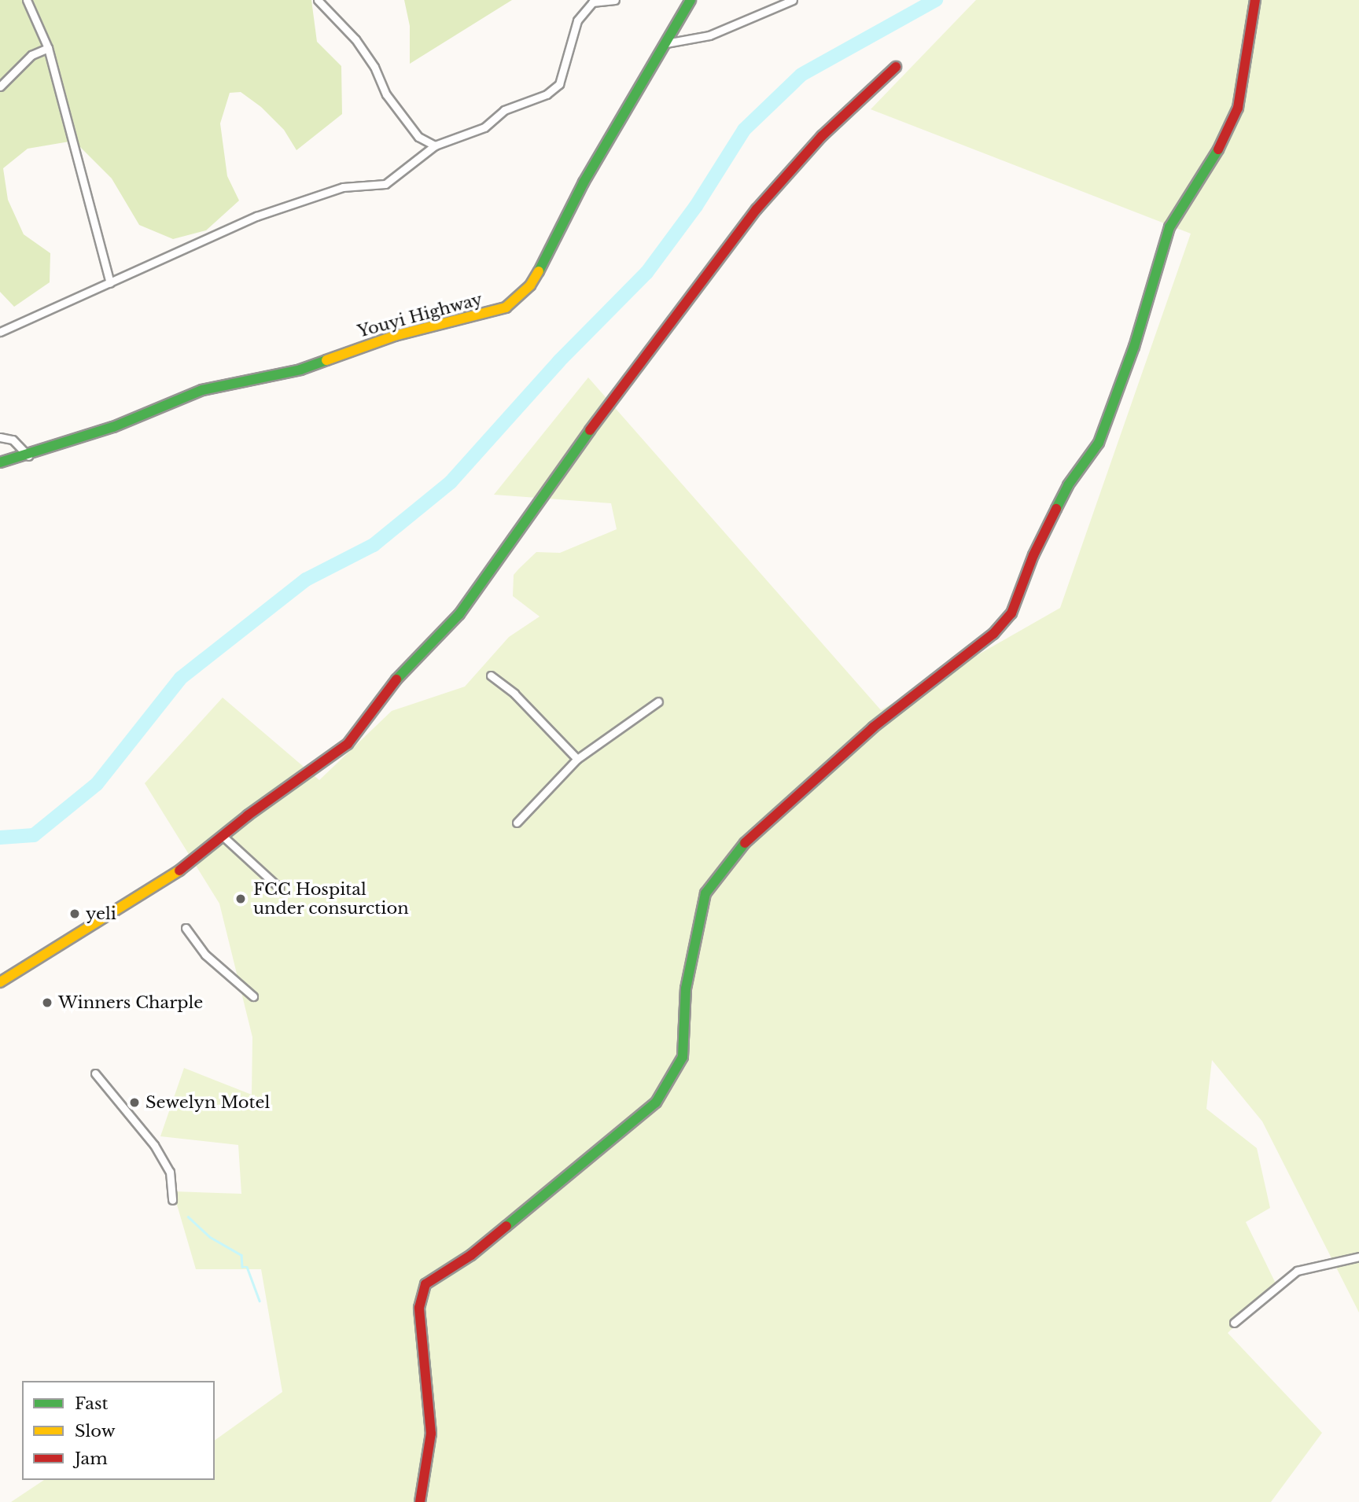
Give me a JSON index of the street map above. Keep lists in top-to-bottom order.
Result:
{
  "streets": {
    "street": ["Youyi Highway"]
  },
  "places": [
    "FCC Hospital under consurction",
    "yeli",
    "Winners Charple",
    "Sewelyn Motel"
  ],
  "legend": ["Fast", "Slow", "Jam"]
}
